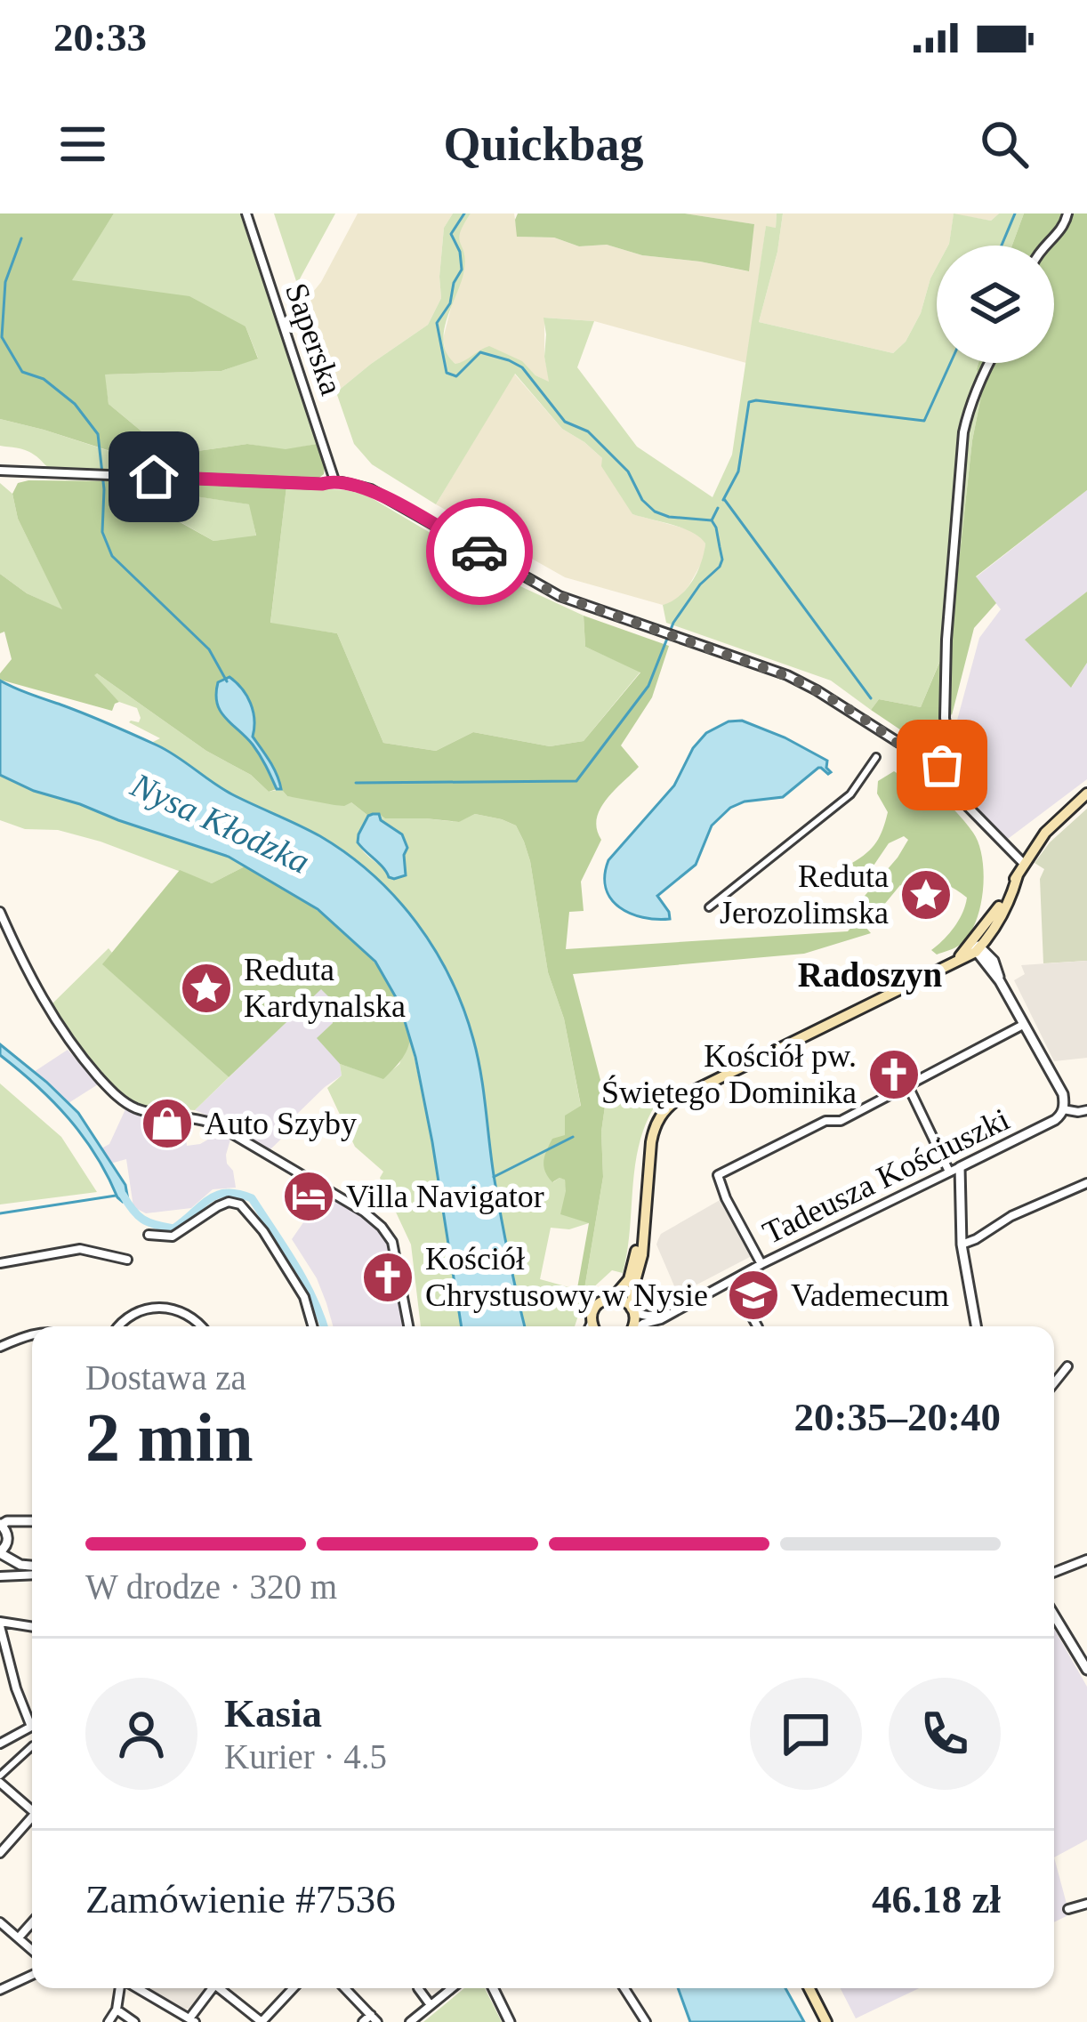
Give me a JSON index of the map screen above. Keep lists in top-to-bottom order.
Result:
{
  "streets": {
    "street": ["Saperska", "Tadeusza Kościuszki"]
  },
  "districts": ["Radoszyn"],
  "water": ["Nysa Kłodzka"],
  "places": {
    "place": ["Reduta Jerozolimska", "Reduta Kardynalska"],
    "church": ["Kościół pw. Świętego Dominika", "Kościół Chrystusowy w Nysie"],
    "shop": ["Auto Szyby"],
    "hotel": ["Villa Navigator"],
    "school or university": ["Vademecum"]
  },
  "page": {
    "status": "20:33",
    "header": "Quickbag",
    "heading": ["2 min", "Dostawa za", "20:35–20:40"],
    "panel": [
      "Kasia",
      "Kurier · 4.5",
      "Zamówienie #7536",
      "46.18 zł"
    ],
    "bar": "W drodze · 320 m"
  }
}
